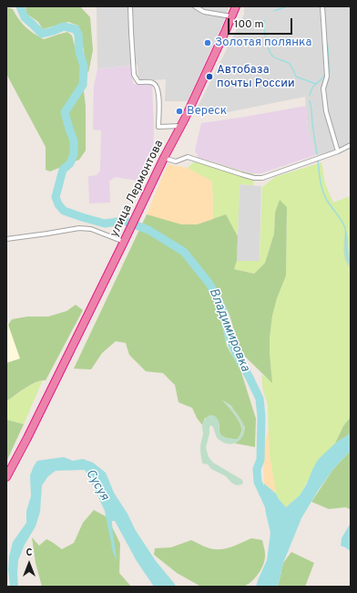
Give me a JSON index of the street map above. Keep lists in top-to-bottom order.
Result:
{
  "streets": {
    "highway": ["улица Лермонтова"]
  },
  "water": ["Владимировка", "Сусуя"],
  "places": ["Золотая полянка", "Автобаза почты России", "Вереск"],
  "scale_bar": "100 m",
  "north": "top"
}
